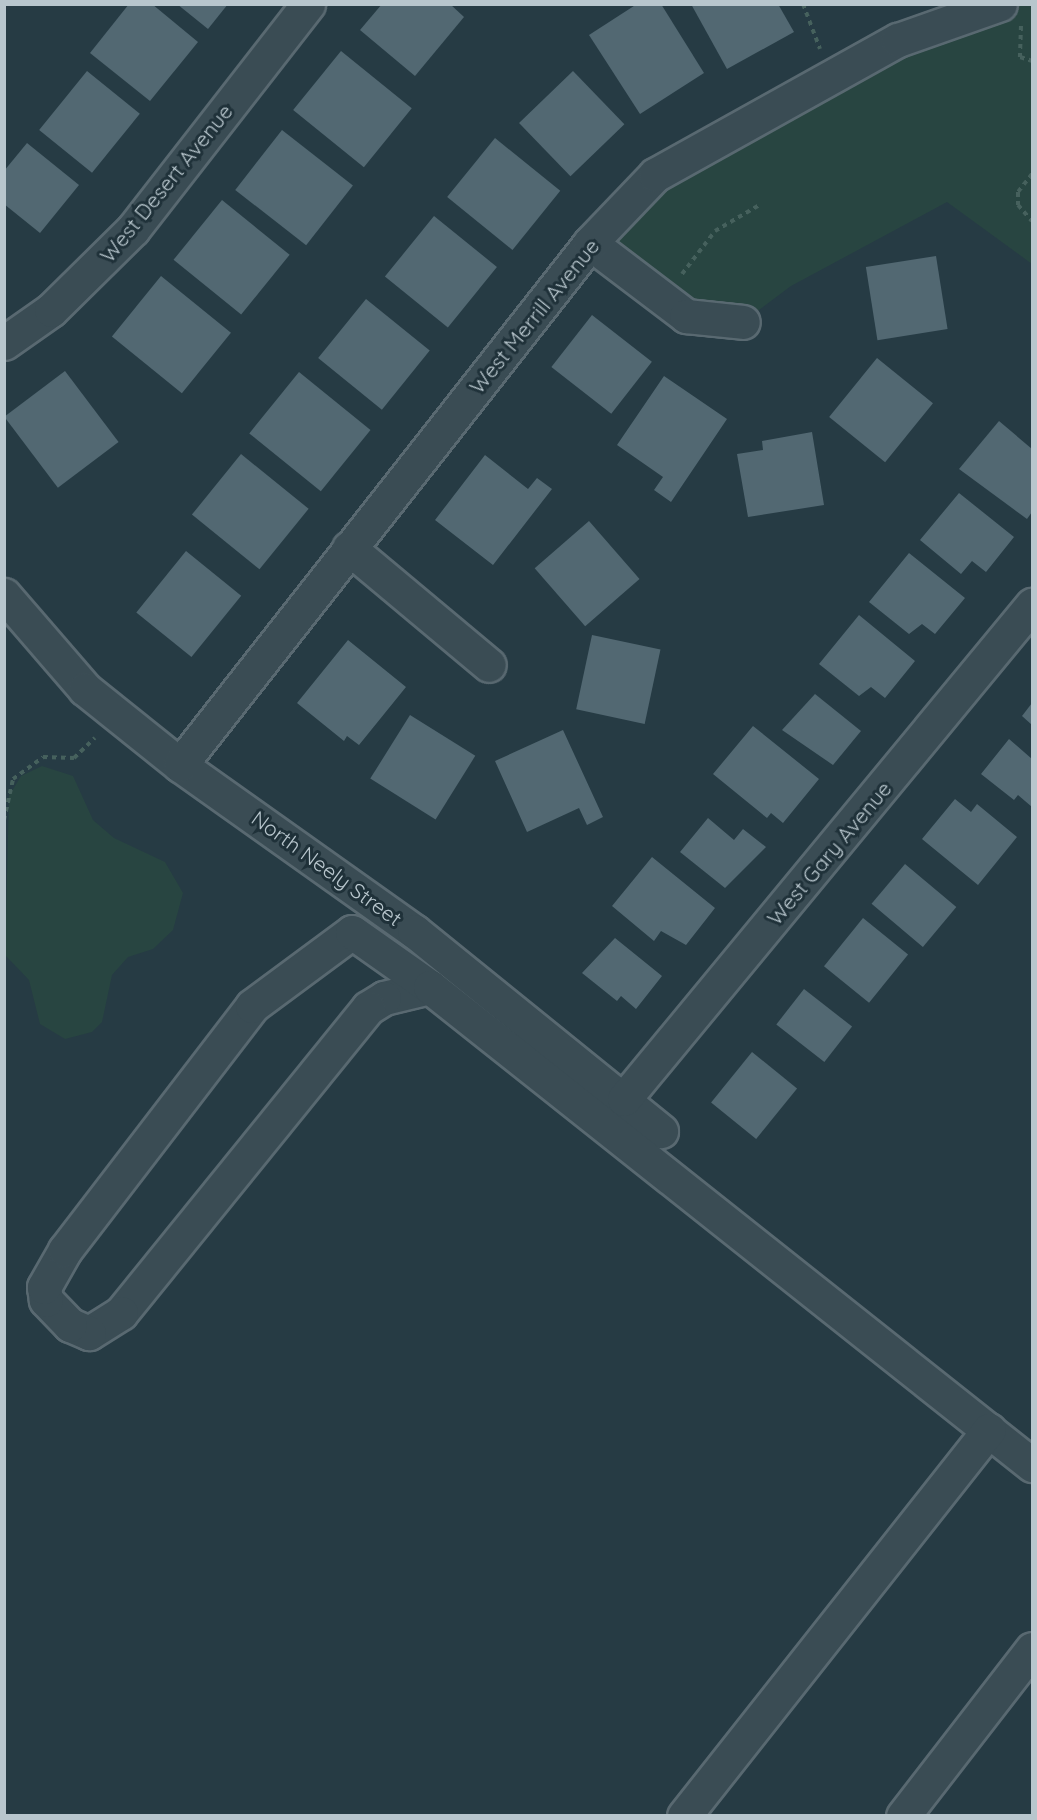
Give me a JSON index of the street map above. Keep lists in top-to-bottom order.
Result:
{
  "streets": {
    "street": [
      "West Desert Avenue",
      "West Merrill Avenue",
      "West Gary Avenue",
      "North Neely Street"
    ]
  },
  "crossings": [
    ["West Merrill Avenue", "North Neely Street"],
    ["West Gary Avenue", "North Neely Street"]
  ]
}
